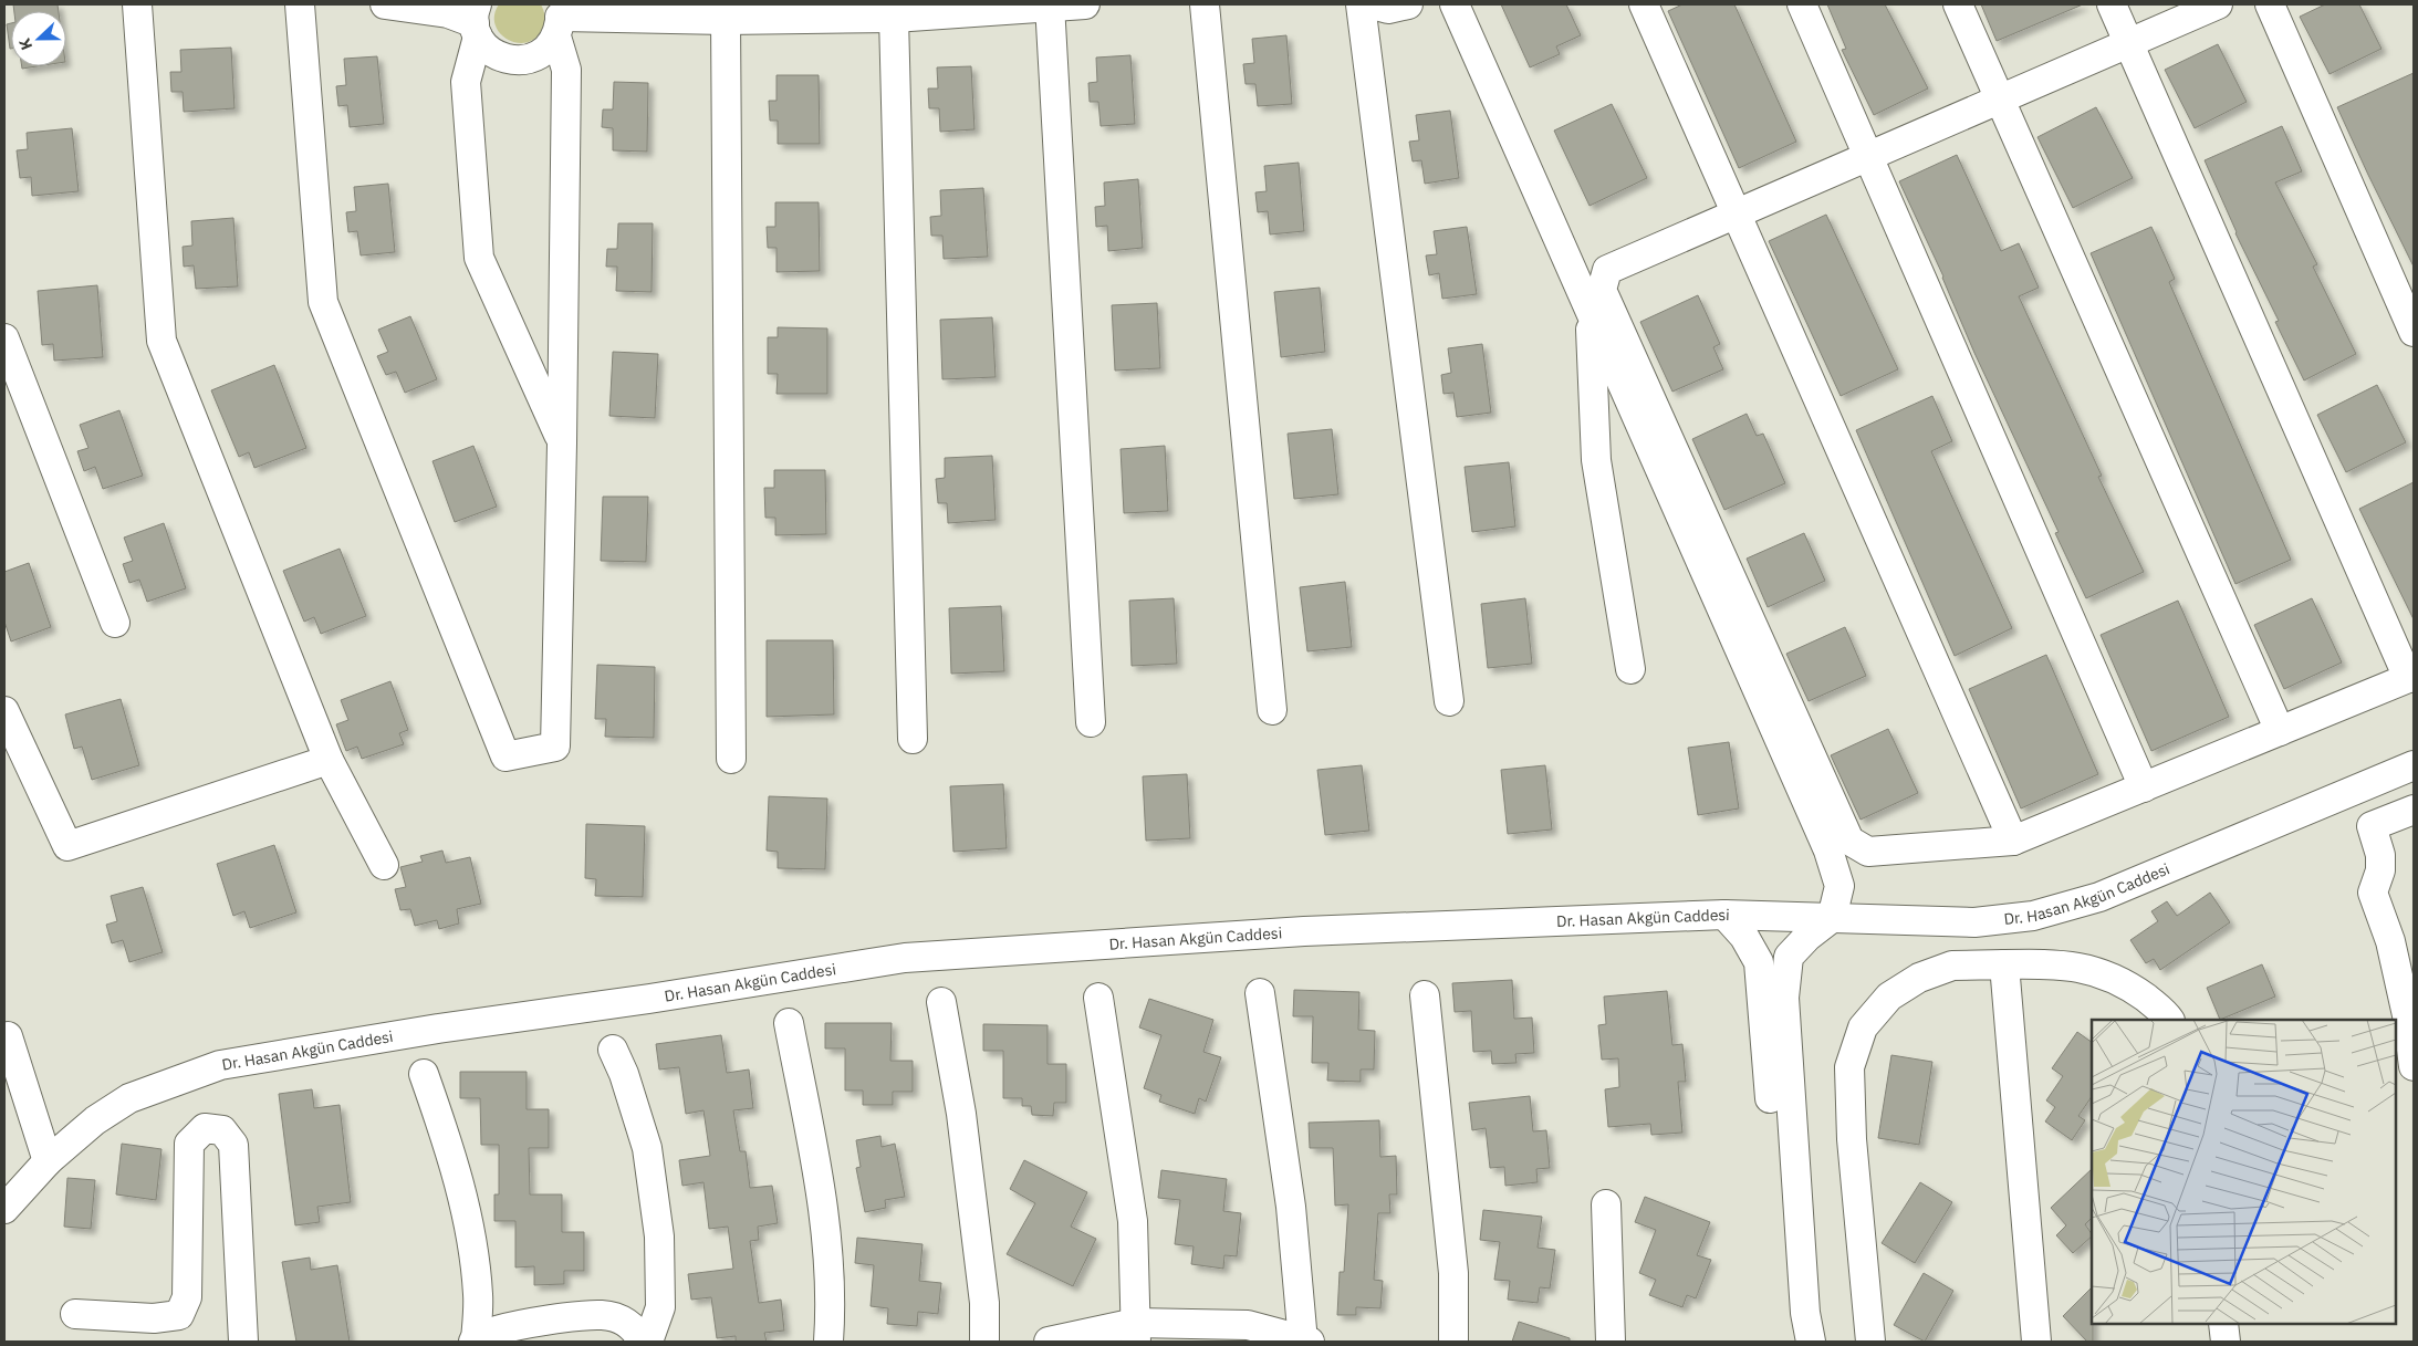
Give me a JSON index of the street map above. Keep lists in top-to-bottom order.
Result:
{
  "streets": {
    "street": ["Dr. Hasan Akgün Caddesi"]
  },
  "north": "left"
}
